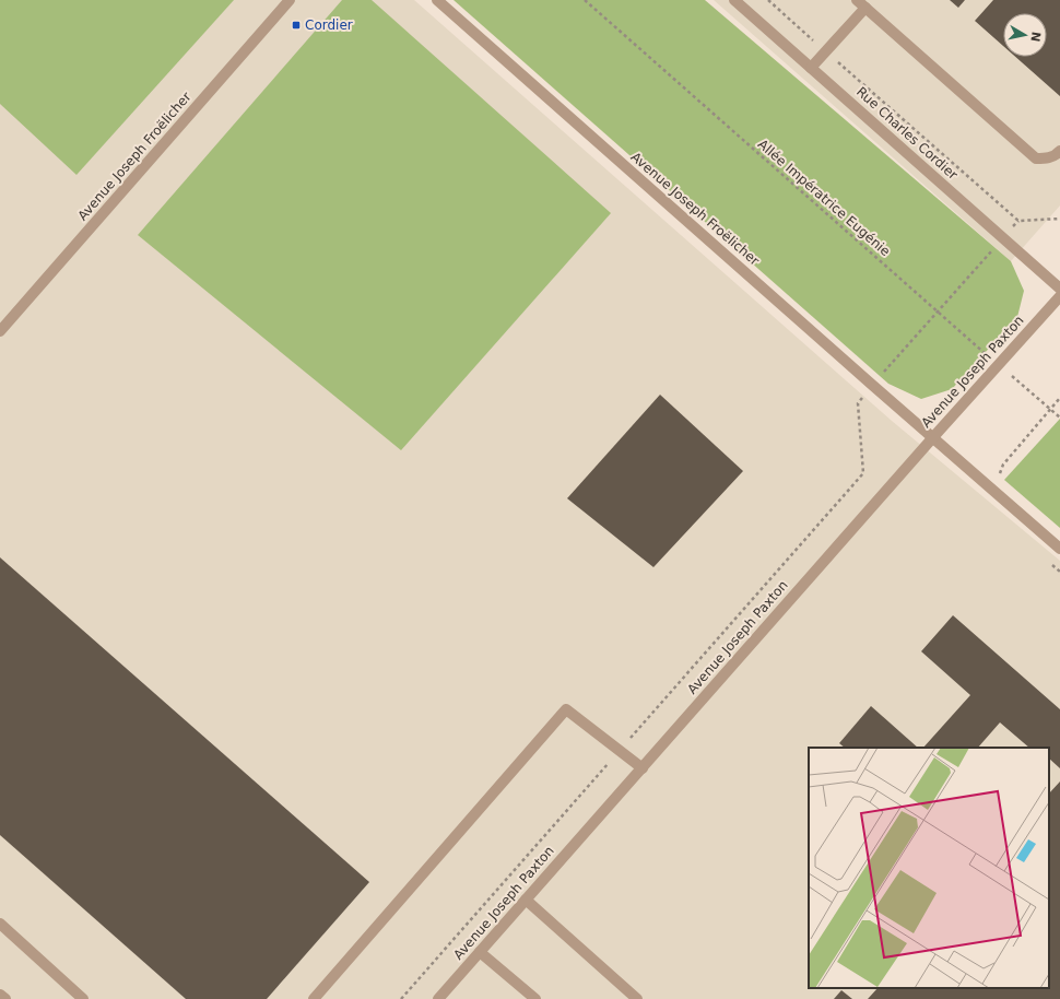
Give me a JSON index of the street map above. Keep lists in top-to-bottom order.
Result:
{
  "streets": {
    "street": ["Rue Charles Cordier", "Avenue Joseph Froëlicher", "Avenue Joseph Paxton"],
    "path": ["Allée Impératrice Eugénie"]
  },
  "crossings": [
    ["Avenue Joseph Froëlicher", "Avenue Joseph Paxton"],
    ["Allée Impératrice Eugénie", "Avenue Joseph Paxton"]
  ],
  "places": {
    "transit": ["Cordier"]
  },
  "north": "right"
}
